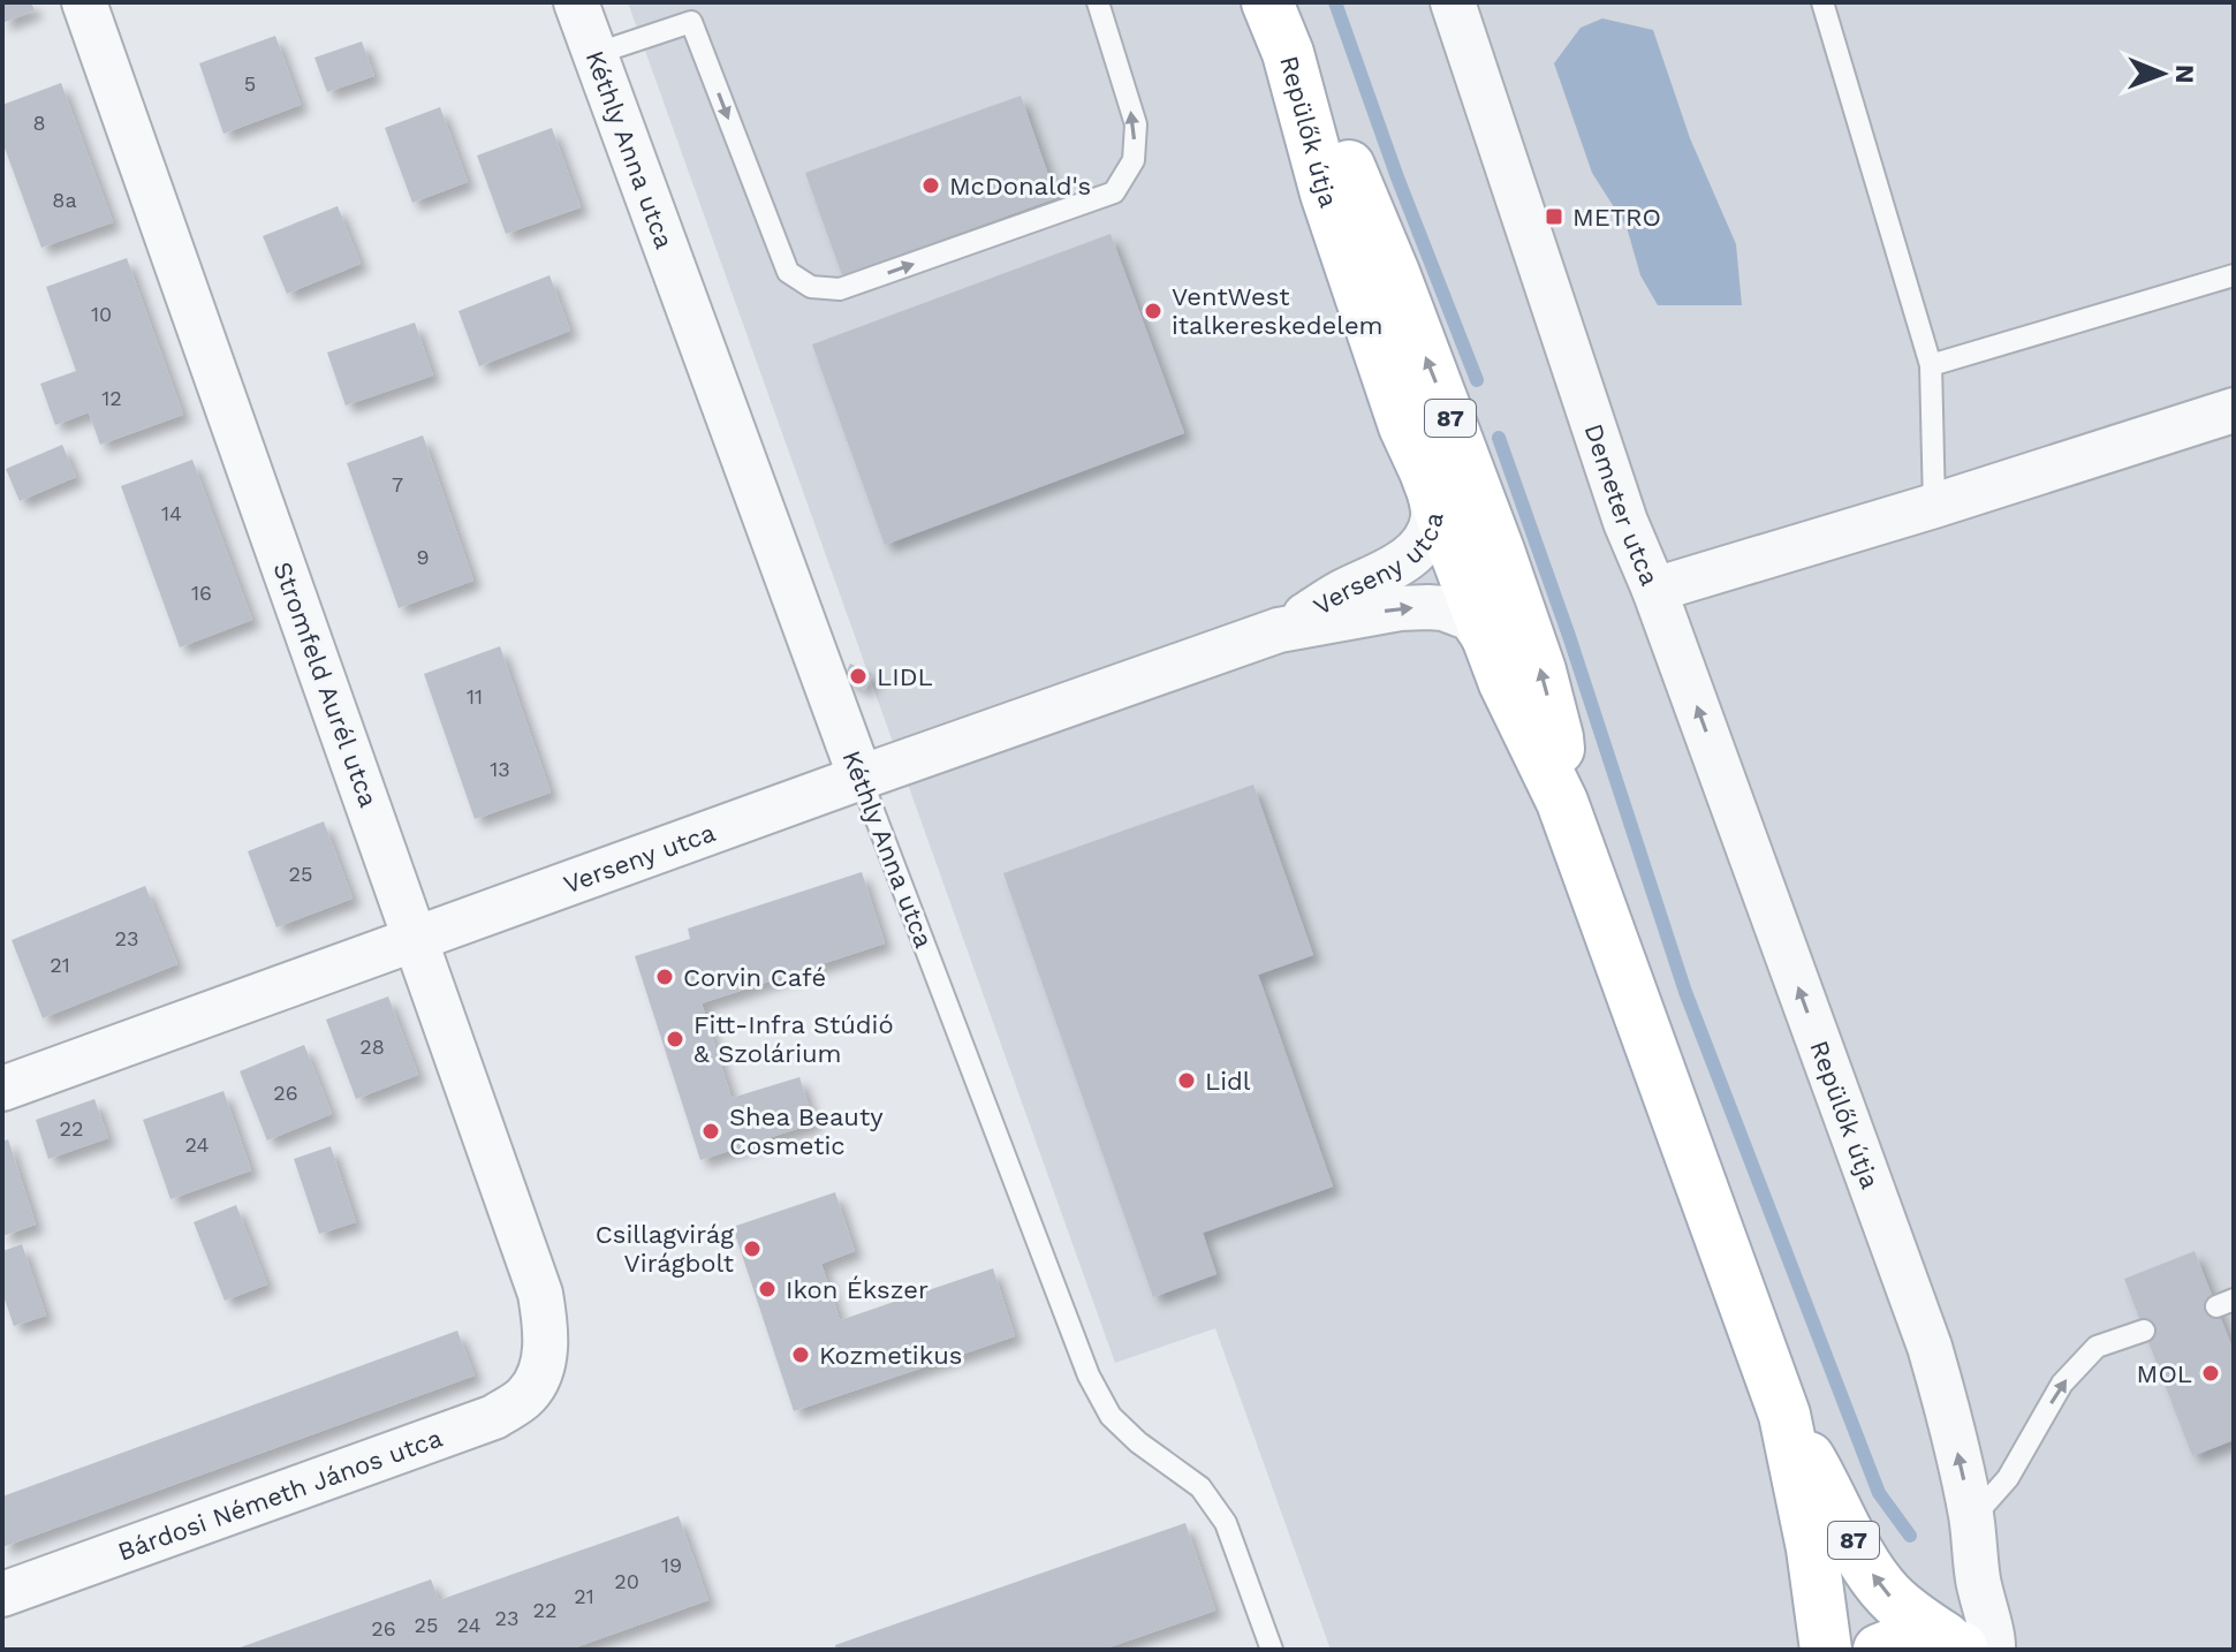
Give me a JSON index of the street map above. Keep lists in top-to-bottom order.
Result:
{
  "streets": {
    "main road": ["Repülők útja", "87"],
    "street": [
      "Kéthly Anna utca",
      "Demeter utca",
      "Verseny utca",
      "Stromfeld Aurél utca",
      "Bárdosi Németh János utca"
    ]
  },
  "crossings": [
    ["Repülők útja", "87"],
    ["Repülők útja", "Demeter utca"],
    ["Repülők útja", "Verseny utca"],
    ["Kéthly Anna utca", "Verseny utca"],
    ["Verseny utca", "Stromfeld Aurél utca"],
    ["Stromfeld Aurél utca", "Bárdosi Németh János utca"]
  ],
  "places": {
    "other": [
      "McDonald's",
      "VentWest italkereskedelem",
      "LIDL",
      "Corvin Café",
      "Fitt-Infra Stúdió & Szolárium",
      "Lidl",
      "Shea Beauty Cosmetic",
      "Csillagvirág Virágbolt",
      "Ikon Ékszer",
      "Kozmetikus",
      "MOL"
    ],
    "transit": ["METRO"]
  },
  "house_numbers": [
    "5",
    "8",
    "8a",
    "10",
    "12",
    "7",
    "14",
    "9",
    "16",
    "11",
    "13",
    "25",
    "23",
    "21",
    "28",
    "26",
    "22",
    "24",
    "19",
    "20",
    "21",
    "22",
    "23",
    "25",
    "24",
    "26"
  ],
  "north": "right"
}
